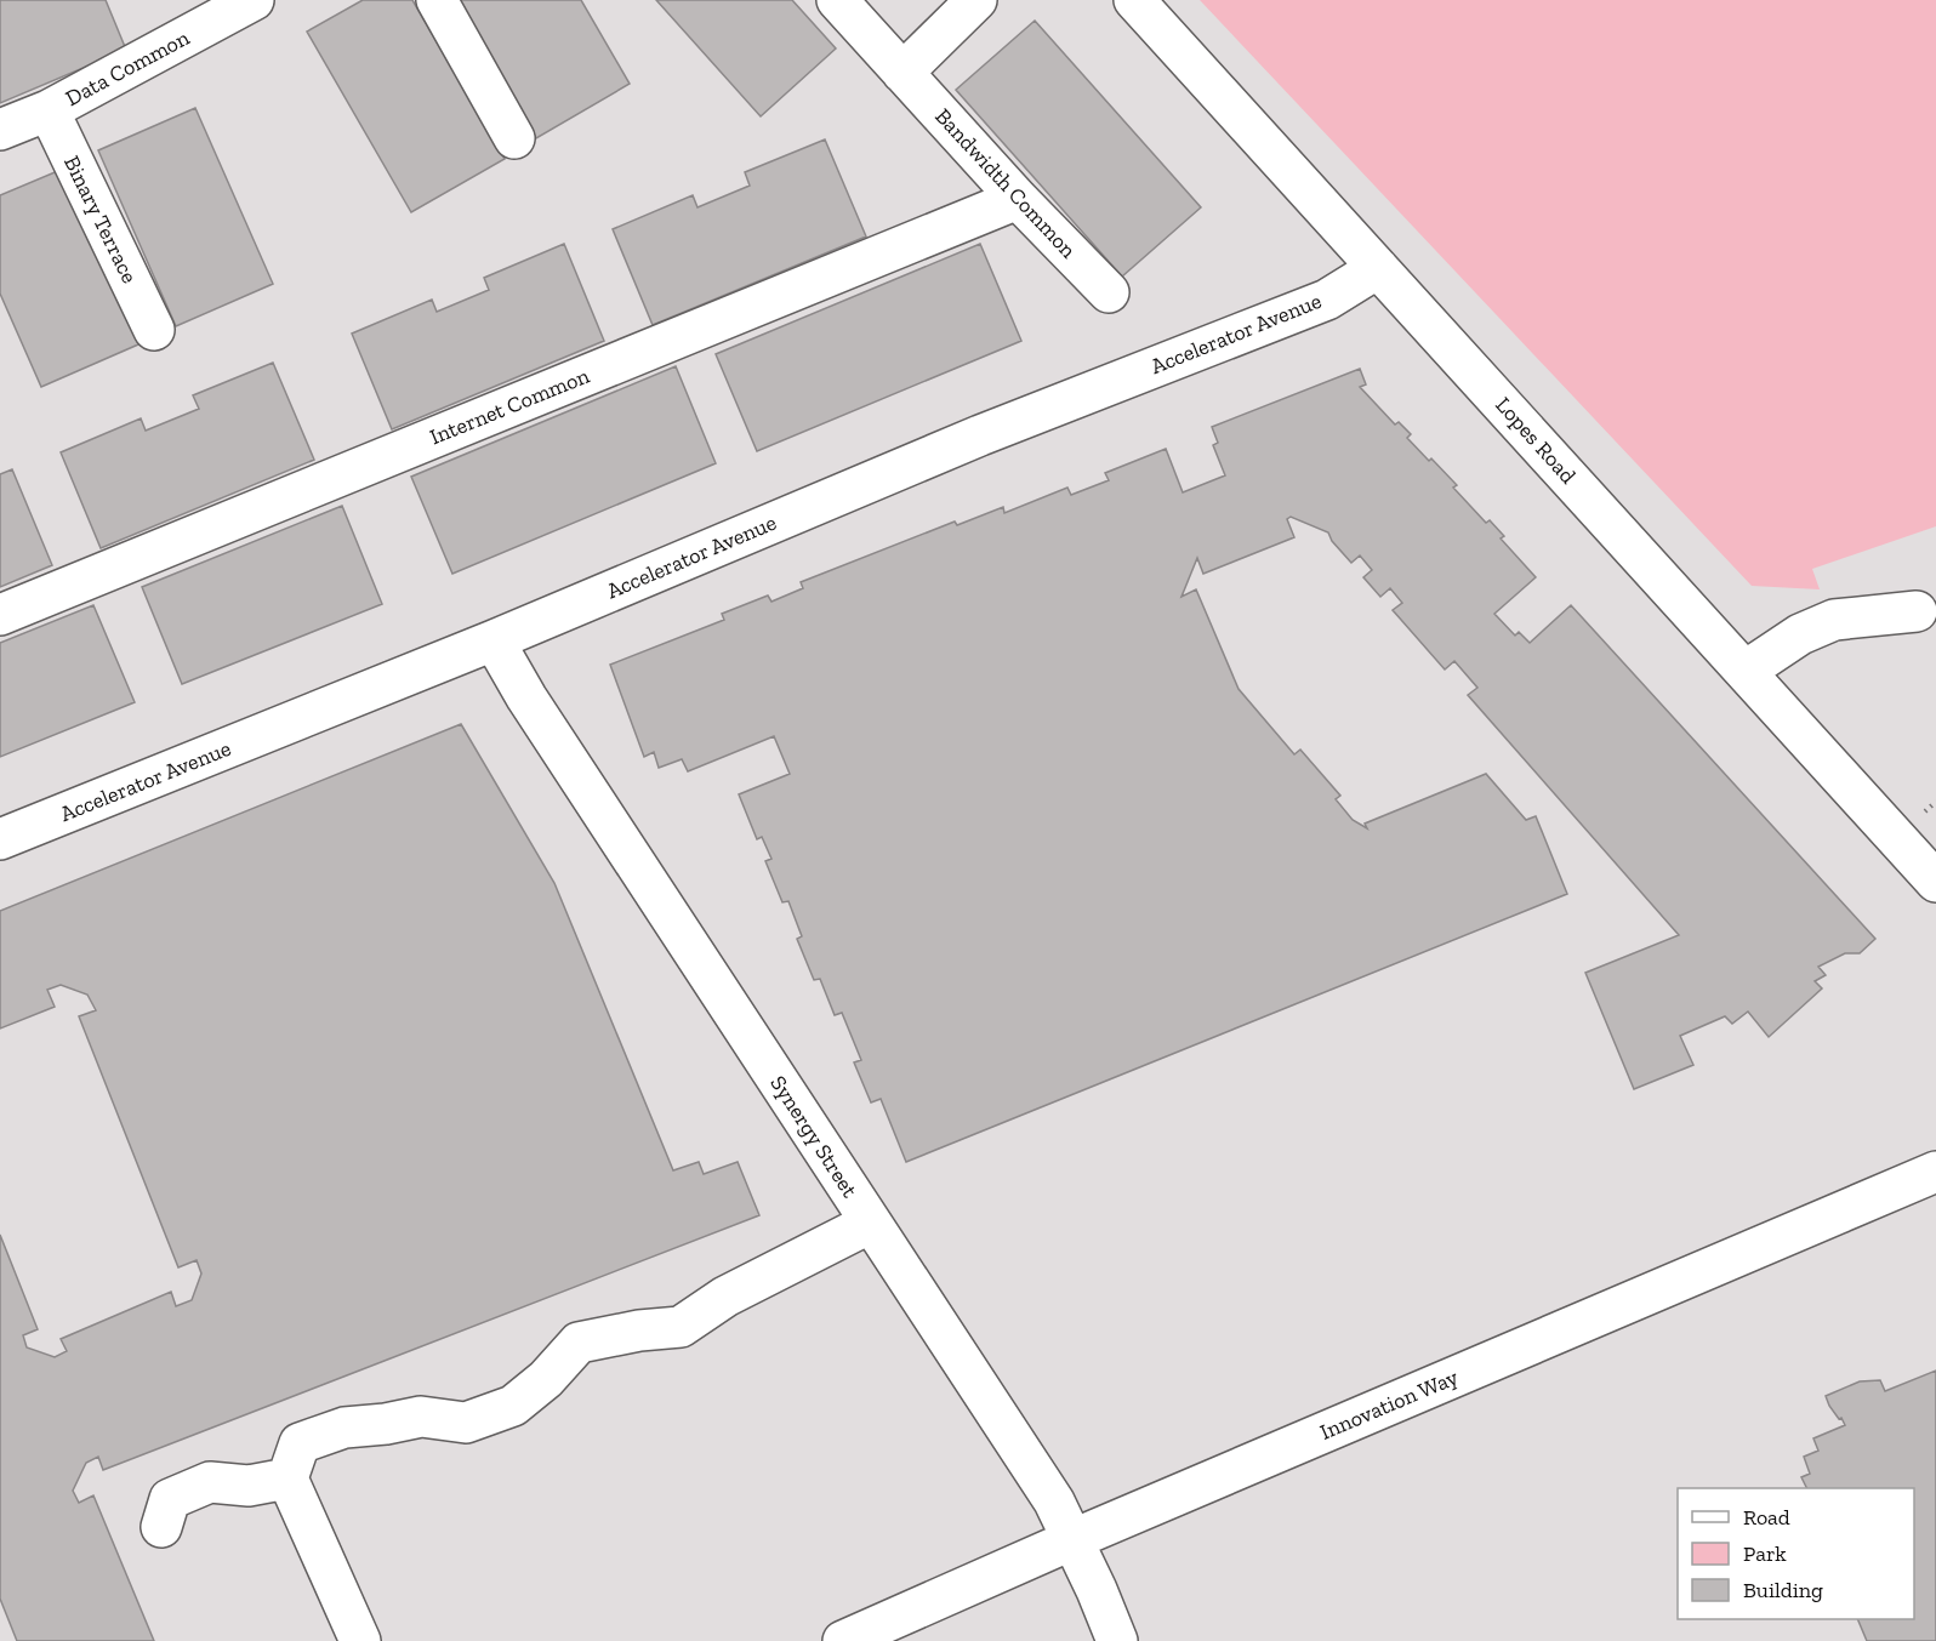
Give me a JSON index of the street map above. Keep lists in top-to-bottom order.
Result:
{
  "streets": {
    "street": [
      "Data Common",
      "Bandwidth Common",
      "Binary Terrace",
      "Accelerator Avenue",
      "Internet Common",
      "Lopes Road",
      "Synergy Street",
      "Innovation Way"
    ]
  },
  "crossings": [
    ["Data Common", "Binary Terrace"],
    ["Bandwidth Common", "Internet Common"],
    ["Accelerator Avenue", "Lopes Road"],
    ["Accelerator Avenue", "Synergy Street"],
    ["Synergy Street", "Innovation Way"]
  ],
  "legend": ["Road", "Park", "Building"]
}
